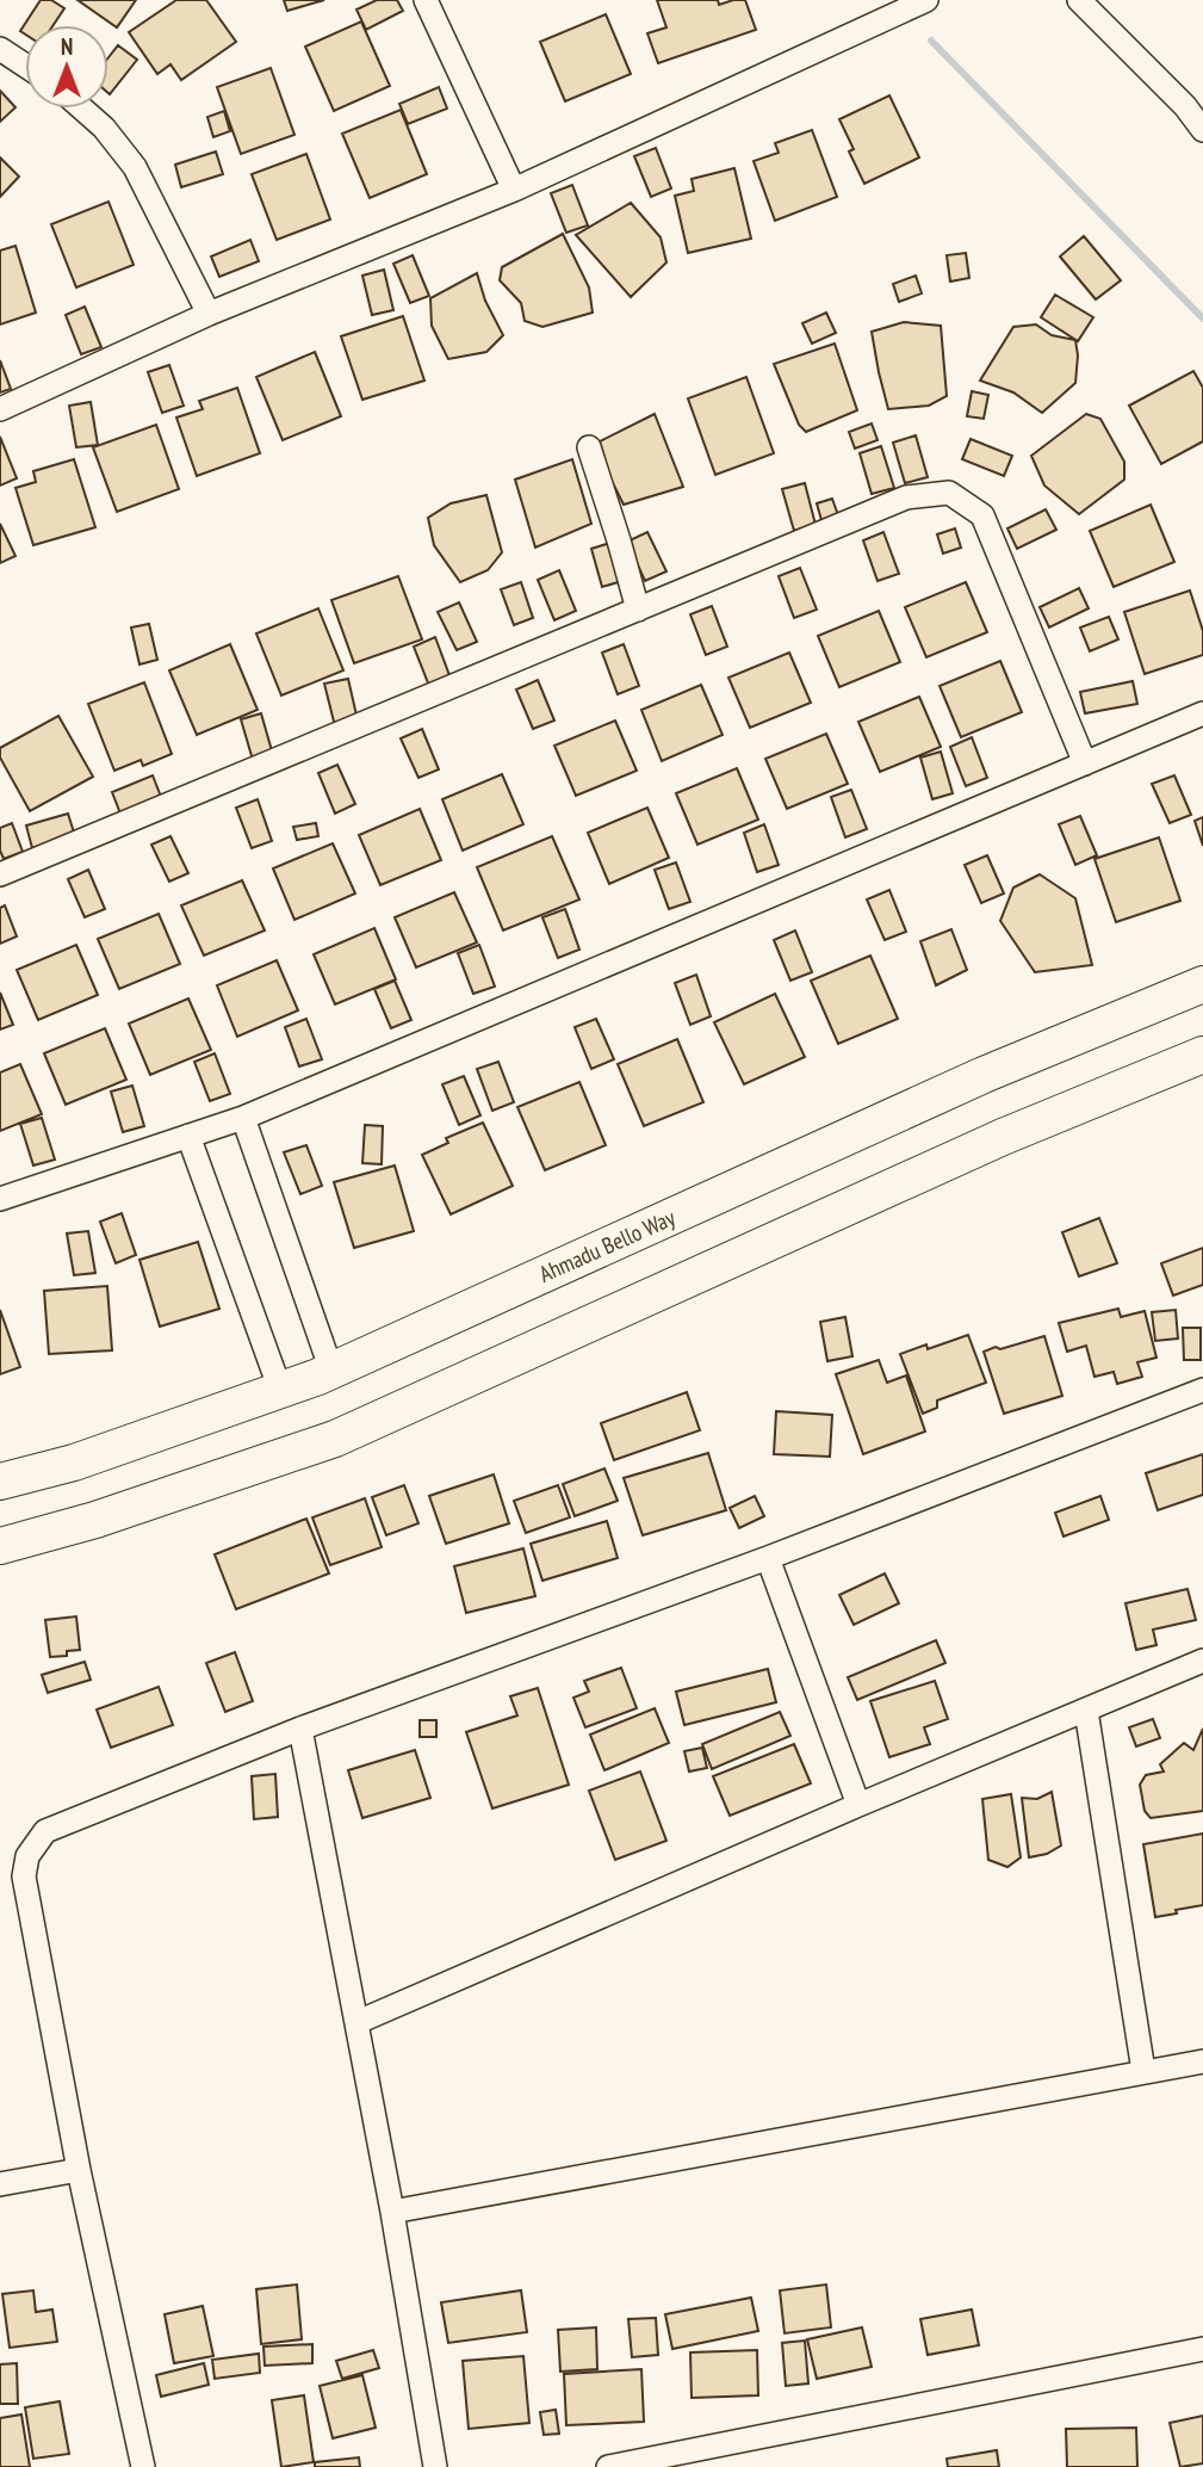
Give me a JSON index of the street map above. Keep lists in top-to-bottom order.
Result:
{
  "streets": {
    "main road": ["Ahmadu Bello Way"]
  },
  "north": "top"
}
